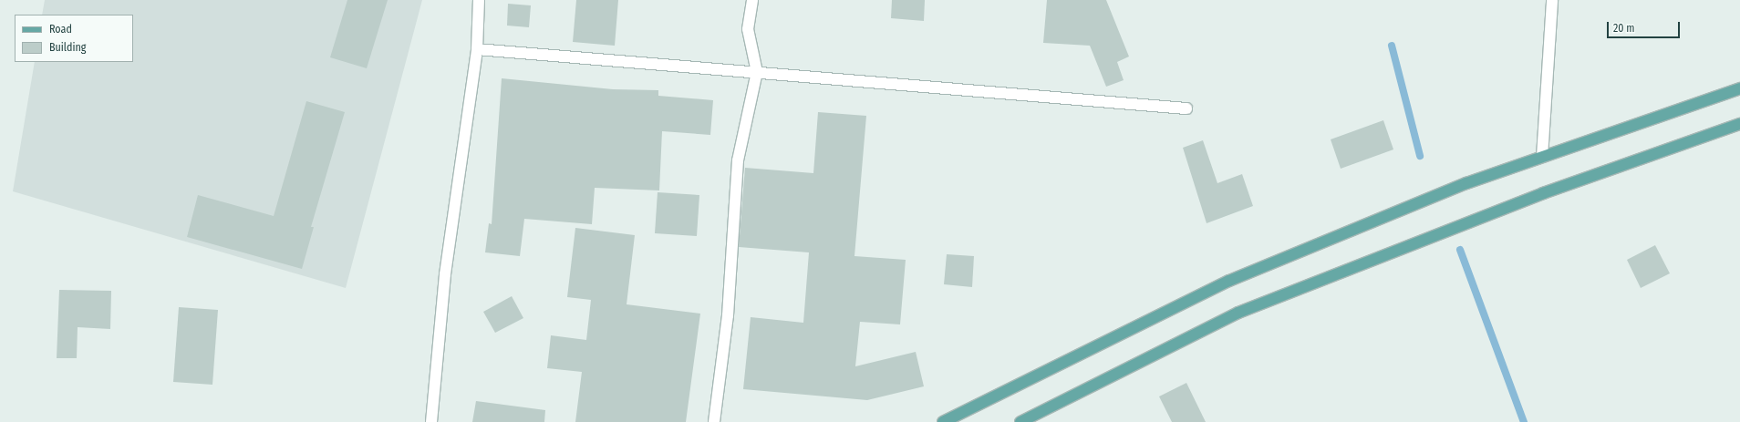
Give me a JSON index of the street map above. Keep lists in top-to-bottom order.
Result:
{
  "legend": ["Road", "Building"],
  "scale_bar": "20 m"
}
